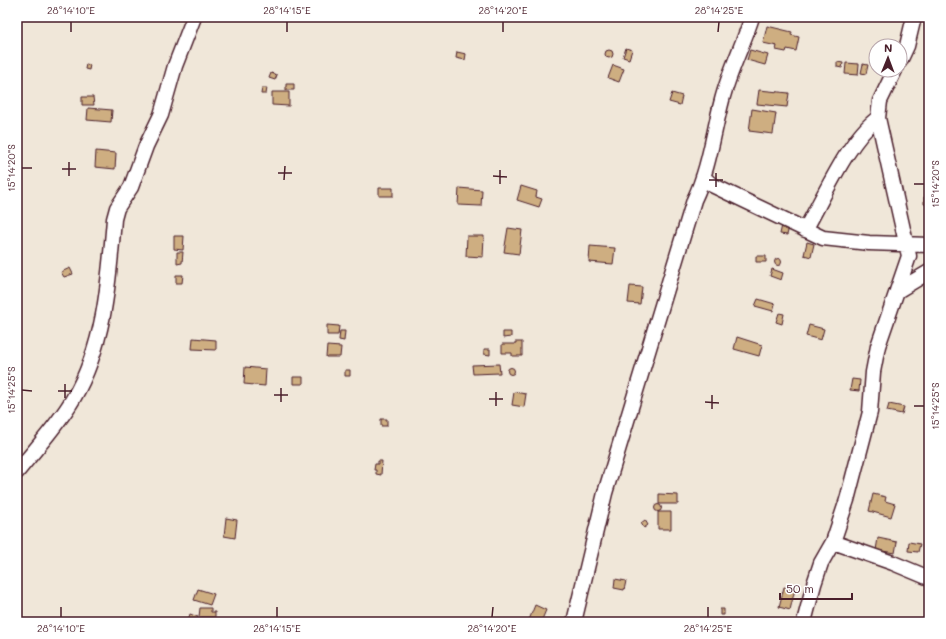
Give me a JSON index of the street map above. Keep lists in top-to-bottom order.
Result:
{
  "scale_bar": "50 m",
  "north": "top",
  "coordinates": [
    "28°14'10\"E",
    "28°14'15\"E",
    "28°14'20\"E",
    "28°14'25\"E",
    "15°14'20\"S",
    "15°14'25\"S"
  ]
}
